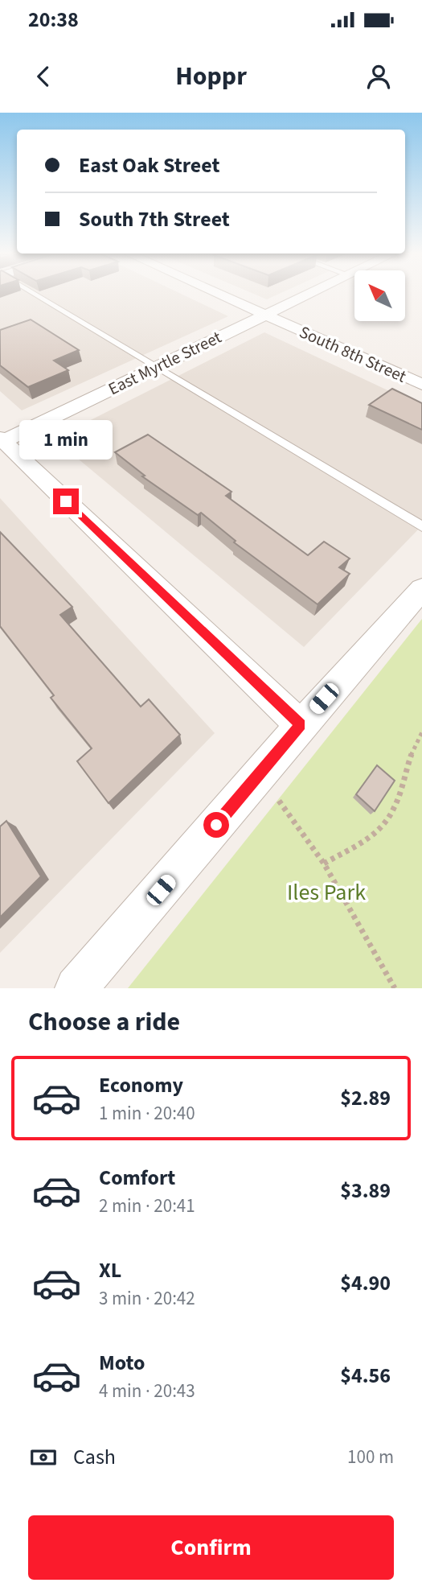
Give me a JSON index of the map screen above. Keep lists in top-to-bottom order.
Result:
{
  "streets": {
    "street": ["South 8th Street", "East Myrtle Street"]
  },
  "crossings": [
    ["South 8th Street", "East Myrtle Street"]
  ],
  "parks": ["Iles Park"],
  "north": "top left",
  "page": {
    "status": "20:38",
    "header": "Hoppr",
    "banner": ["East Oak Street", "South 7th Street"],
    "bubble": "1 min",
    "heading": "Choose a ride",
    "list": [
      {
        "name": "Economy",
        "note": "1 min · 20:40",
        "value": "$2.89"
      },
      {
        "name": "Comfort",
        "note": "2 min · 20:41",
        "value": "$3.89"
      },
      {
        "name": "XL",
        "note": "3 min · 20:42",
        "value": "$4.90"
      },
      {
        "name": "Moto",
        "note": "4 min · 20:43",
        "value": "$4.56"
      }
    ],
    "pay": ["Cash", "100 m"],
    "buttons": "Confirm"
  }
}
